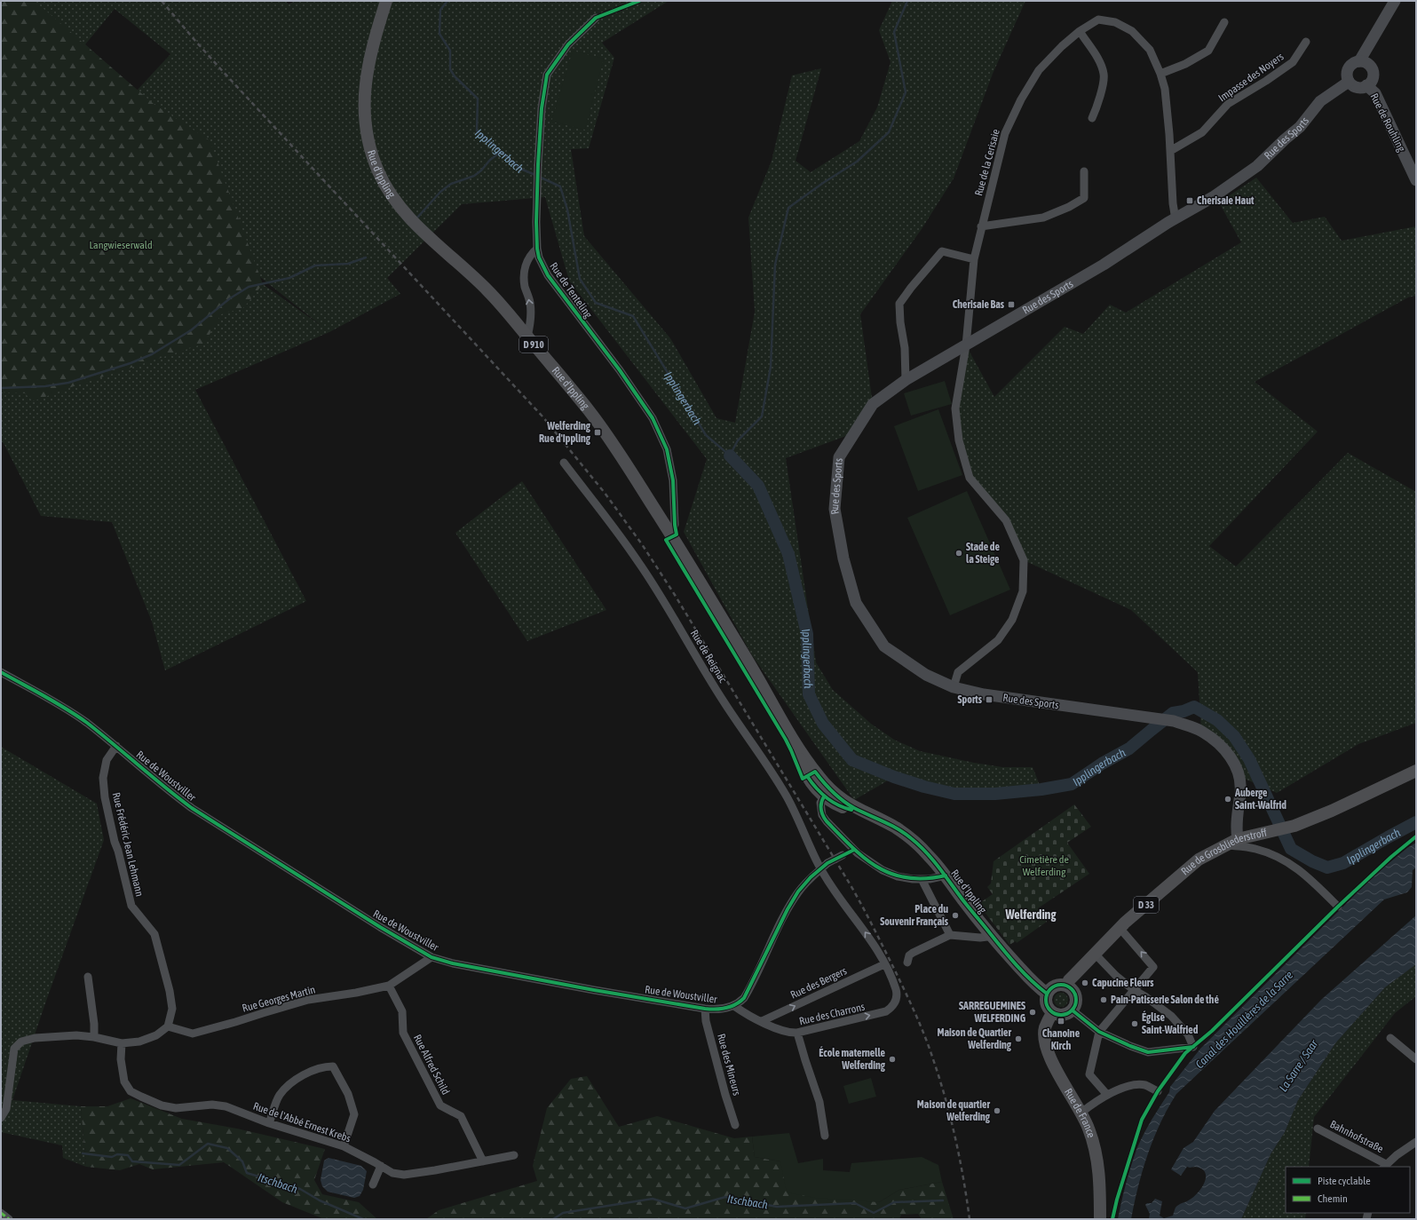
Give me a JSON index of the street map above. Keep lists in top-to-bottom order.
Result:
{
  "streets": {
    "main road": [
      "Rue d'Ippling",
      "D 910",
      "Rue de Grosbliederstroff",
      "D 33",
      "Rue de France"
    ],
    "street": [
      "Impasse des Noyers",
      "Rue de Rouhling",
      "Rue des Sports",
      "Rue de la Cerisaie",
      "Rue de Tenteling",
      "Rue de Reignac",
      "Rue de Woustviller",
      "Rue Frédéric Jean Lehmann",
      "Rue des Bergers",
      "Rue Georges Martin",
      "Rue des Charrons",
      "Rue Alfred Schild",
      "Rue des Mineurs",
      "Rue de l'Abbé Ernest Krebs",
      "Bahnhofstraße"
    ]
  },
  "crossings": [
    ["Impasse des Noyers", "Rue de la Cerisaie"],
    ["Rue de Rouhling", "Rue des Sports"],
    ["Rue des Sports", "Rue de la Cerisaie"],
    ["Rue des Sports", "Rue de Grosbliederstroff"],
    ["Rue d'Ippling", "Rue de Tenteling"],
    ["Rue d'Ippling", "Rue de Grosbliederstroff"],
    ["Rue d'Ippling", "Rue de France"],
    ["Rue de Reignac", "Rue des Bergers"],
    ["Rue de Reignac", "Rue des Charrons"],
    ["Rue de Woustviller", "Rue Frédéric Jean Lehmann"],
    ["Rue de Woustviller", "Rue Georges Martin"],
    ["Rue de Woustviller", "Rue des Charrons"],
    ["Rue de Woustviller", "Rue des Mineurs"],
    ["Rue Frédéric Jean Lehmann", "Rue Georges Martin"],
    ["Rue de Grosbliederstroff", "Rue de France"],
    ["Rue des Bergers", "Rue des Charrons"],
    ["Rue Georges Martin", "Rue Alfred Schild"],
    ["Rue Alfred Schild", "Rue de l'Abbé Ernest Krebs"]
  ],
  "one_way": ["Rue des Bergers"],
  "districts": ["Welferding"],
  "water": [
    "Ipplingerbach",
    "Canal des Houillères de la Sarre",
    "La Sarre / Saar",
    "Itschbach"
  ],
  "parks": ["Langwieserwald", "Cimetière de Welferding"],
  "places": {
    "transit": [
      "Cherisaie Haut",
      "Cherisaie Bas",
      "Welferding Rue d'Ippling",
      "Sports",
      "Chanoine Kirch"
    ],
    "other": [
      "Stade de la Steige",
      "Auberge Saint-Walfrid",
      "Place du Souvenir Français",
      "Capucine Fleurs",
      "Pain-Patisserie Salon de thé",
      "SARREGUEMINES WELFERDING",
      "Église Saint-Walfried",
      "Maison de Quartier Welferding",
      "École maternelle Welferding",
      "Maison de quartier Welferding"
    ]
  },
  "legend": ["Piste cyclable", "Chemin"]
}
